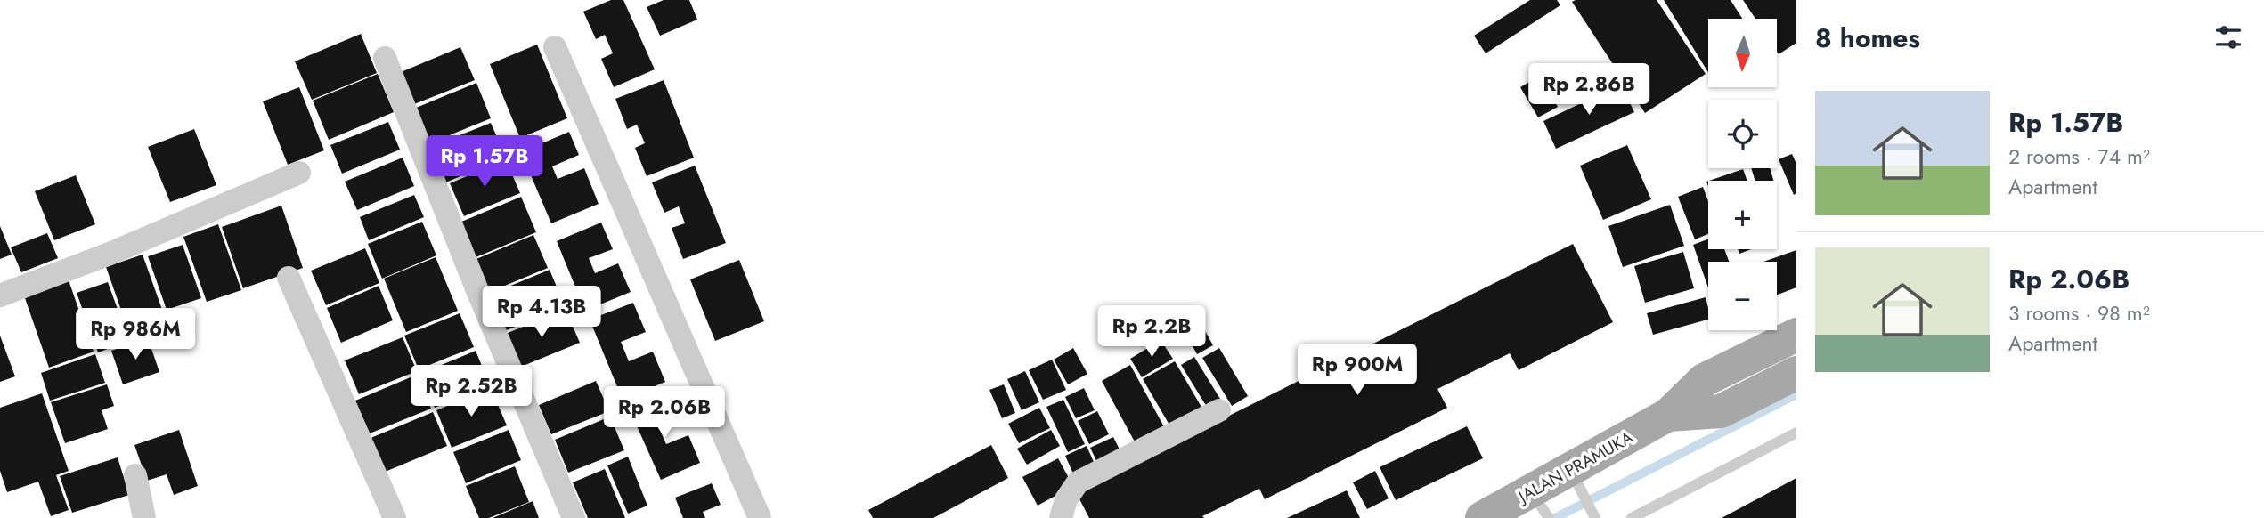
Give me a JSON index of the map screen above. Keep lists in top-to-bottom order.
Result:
{
  "streets": {
    "main road": ["JALAN PRAMUKA"]
  },
  "north": "bottom",
  "page": {
    "heading": "8 homes",
    "map_buttons": ["+", "−"],
    "price": [
      "Rp 2.86B",
      "Rp 1.57B",
      "Rp 4.13B",
      "Rp 2.2B",
      "Rp 986M",
      "Rp 900M",
      "Rp 2.52B",
      "Rp 2.06B"
    ],
    "list": [
      {
        "name": "Rp 1.57B",
        "note": "2 rooms · 74 m² · Apartment"
      },
      {
        "name": "Rp 2.06B",
        "note": "3 rooms · 98 m² · Apartment"
      }
    ]
  }
}
